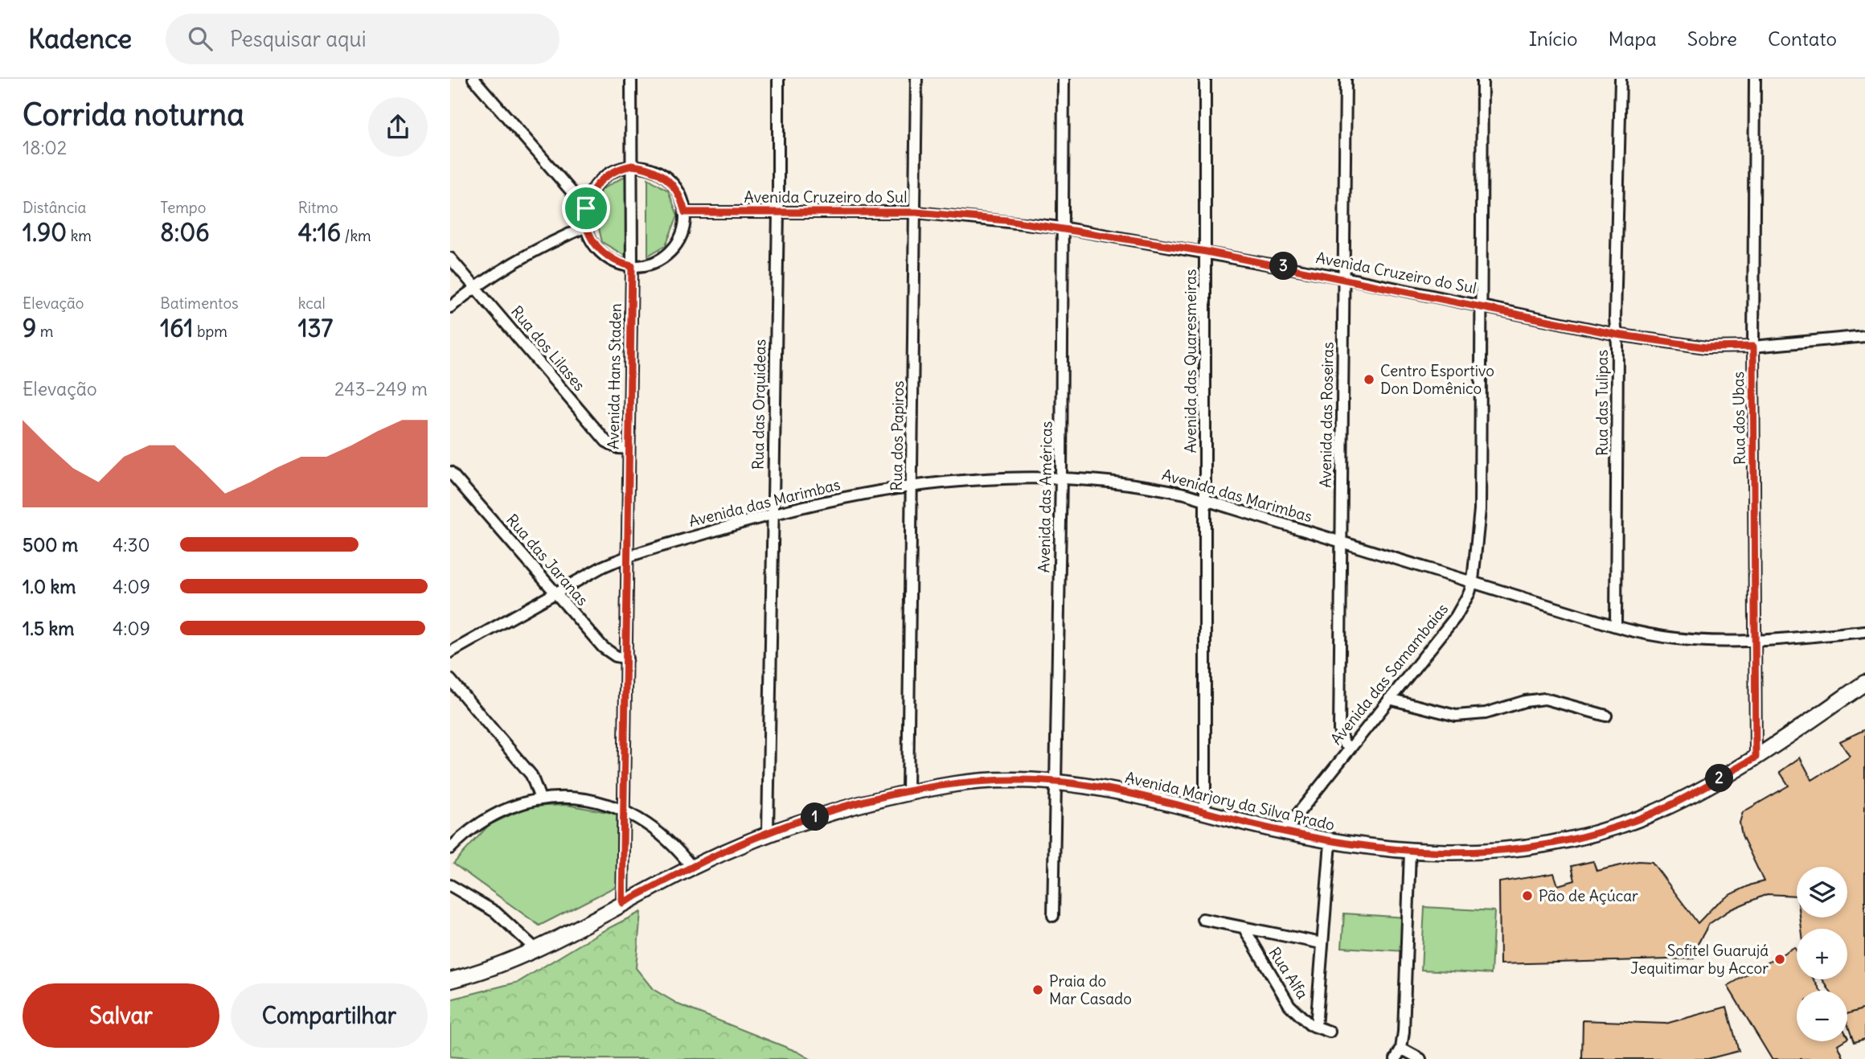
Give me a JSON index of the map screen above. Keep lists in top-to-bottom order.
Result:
{
  "streets": {
    "main road": ["Avenida Marjory da Silva Prado"],
    "street": [
      "Avenida Cruzeiro do Sul",
      "Rua dos Lilases",
      "Avenida das Quaresmeiras",
      "Avenida Hans Staden",
      "Rua das Tulipas",
      "Rua das Orquideas",
      "Avenida das Roseiras",
      "Rua dos Ubas",
      "Rua dos Papiros",
      "Avenida das Marimbas",
      "Avenida das Américas",
      "Rua das Jaranas",
      "Avenida das Samambaias",
      "Rua Alfa"
    ]
  },
  "crossings": [
    ["Avenida Cruzeiro do Sul", "Avenida das Quaresmeiras"],
    ["Avenida Cruzeiro do Sul", "Rua das Tulipas"],
    ["Avenida Cruzeiro do Sul", "Rua das Orquideas"],
    ["Avenida Cruzeiro do Sul", "Avenida das Roseiras"],
    ["Avenida Cruzeiro do Sul", "Rua dos Ubas"],
    ["Avenida Cruzeiro do Sul", "Rua dos Papiros"],
    ["Avenida Cruzeiro do Sul", "Avenida das Américas"],
    ["Avenida Cruzeiro do Sul", "Avenida das Samambaias"],
    ["Rua dos Lilases", "Avenida Hans Staden"],
    ["Avenida das Quaresmeiras", "Avenida das Marimbas"],
    ["Avenida das Quaresmeiras", "Avenida Marjory da Silva Prado"],
    ["Avenida Hans Staden", "Avenida das Marimbas"],
    ["Avenida Hans Staden", "Rua das Jaranas"],
    ["Avenida Hans Staden", "Avenida Marjory da Silva Prado"],
    ["Rua das Tulipas", "Avenida das Marimbas"],
    ["Rua das Orquideas", "Avenida das Marimbas"],
    ["Rua das Orquideas", "Avenida Marjory da Silva Prado"],
    ["Avenida das Roseiras", "Avenida das Marimbas"],
    ["Avenida das Roseiras", "Avenida das Samambaias"],
    ["Rua dos Ubas", "Avenida das Marimbas"],
    ["Rua dos Ubas", "Avenida Marjory da Silva Prado"],
    ["Rua dos Papiros", "Avenida das Marimbas"],
    ["Rua dos Papiros", "Avenida Marjory da Silva Prado"],
    ["Avenida das Marimbas", "Avenida das Américas"],
    ["Avenida das Marimbas", "Rua das Jaranas"],
    ["Avenida das Marimbas", "Avenida das Samambaias"],
    ["Avenida das Américas", "Avenida Marjory da Silva Prado"],
    ["Avenida das Samambaias", "Avenida Marjory da Silva Prado"],
    ["Avenida Marjory da Silva Prado", "Rua Alfa"]
  ],
  "places": [
    "Centro Esportivo Don Domênico",
    "Pão de Açúcar",
    "Sofitel Guarujá Jequitimar by Accor",
    "Praia do Mar Casado"
  ],
  "page": {
    "header": "Kadence",
    "search": "Pesquisar aqui",
    "nav": [
      "Início",
      "Mapa",
      "Sobre",
      "Contato"
    ],
    "heading": ["Corrida noturna", "18:02"],
    "stats": [
      ["Distância", "1.90 km"],
      ["Tempo", "8:06"],
      ["Ritmo", "4:16 /km"],
      ["Elevação", "9 m"],
      ["Batimentos", "161 bpm"],
      ["kcal", "137"]
    ],
    "pins": ["3", "2", "1"],
    "chart": ["Elevação", "243–249 m"],
    "list": [
      {
        "name": "500 m",
        "note": "4:30"
      },
      {
        "name": "1.0 km",
        "note": "4:09"
      },
      {
        "name": "1.5 km",
        "note": "4:09"
      }
    ],
    "map_buttons": ["+", "−"],
    "buttons": ["Salvar", "Compartilhar"]
  }
}
